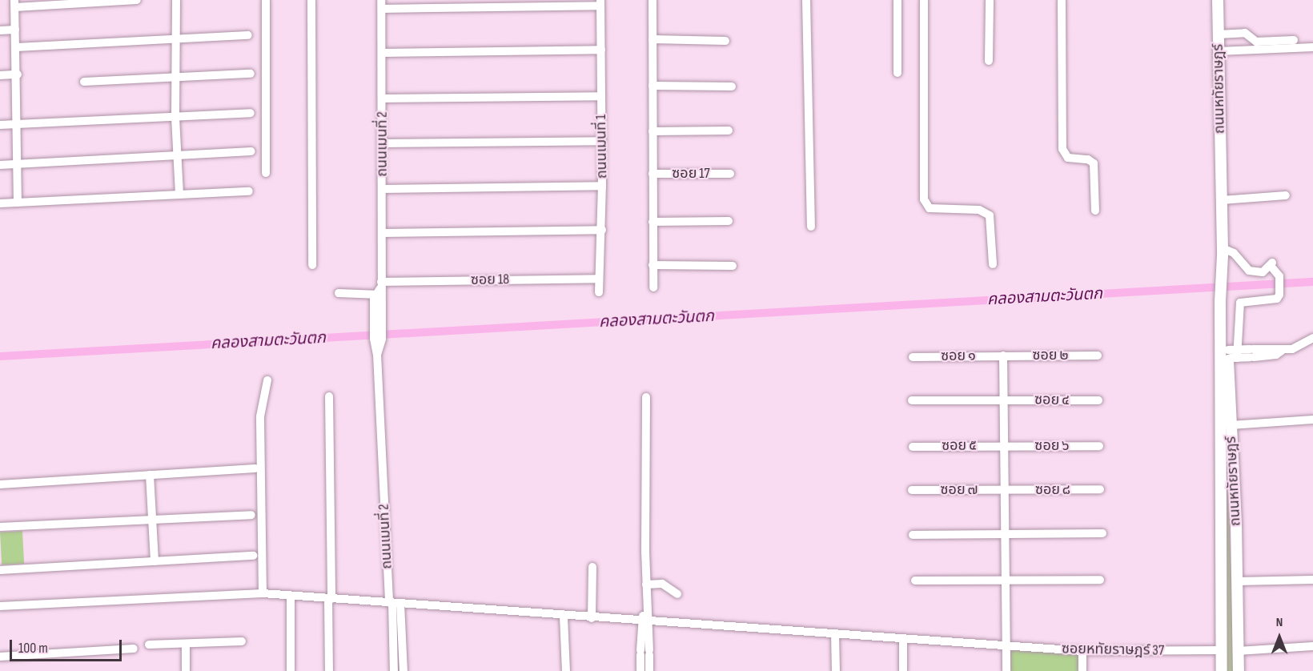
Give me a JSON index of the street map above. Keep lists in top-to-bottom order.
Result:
{
  "streets": {
    "main road": ["ถนนหทัยราษฎร์"],
    "street": [
      "ถนนเมนที่ 2",
      "ถนนเมนที่ 1",
      "ซอย 17",
      "ซอย 18",
      "ซอย ๒",
      "ซอย ๑",
      "ซอย ๔",
      "ซอย ๕",
      "ซอย ๖",
      "ซอย ๗",
      "ซอย ๘",
      "ซอยหทัยราษฎร์ 37"
    ]
  },
  "crossings": [
    ["ถนนหทัยราษฎร์", "ซอยหทัยราษฎร์ 37"],
    ["ถนนเมนที่ 2", "ซอย 18"],
    ["ถนนเมนที่ 2", "ซอยหทัยราษฎร์ 37"],
    ["ถนนเมนที่ 1", "ซอย 18"],
    ["ซอย ๒", "ซอย ๑"],
    ["ซอย ๕", "ซอย ๖"],
    ["ซอย ๗", "ซอย ๘"]
  ],
  "water": ["คลองสามตะวันตก"],
  "scale_bar": "100 m",
  "north": "top"
}
